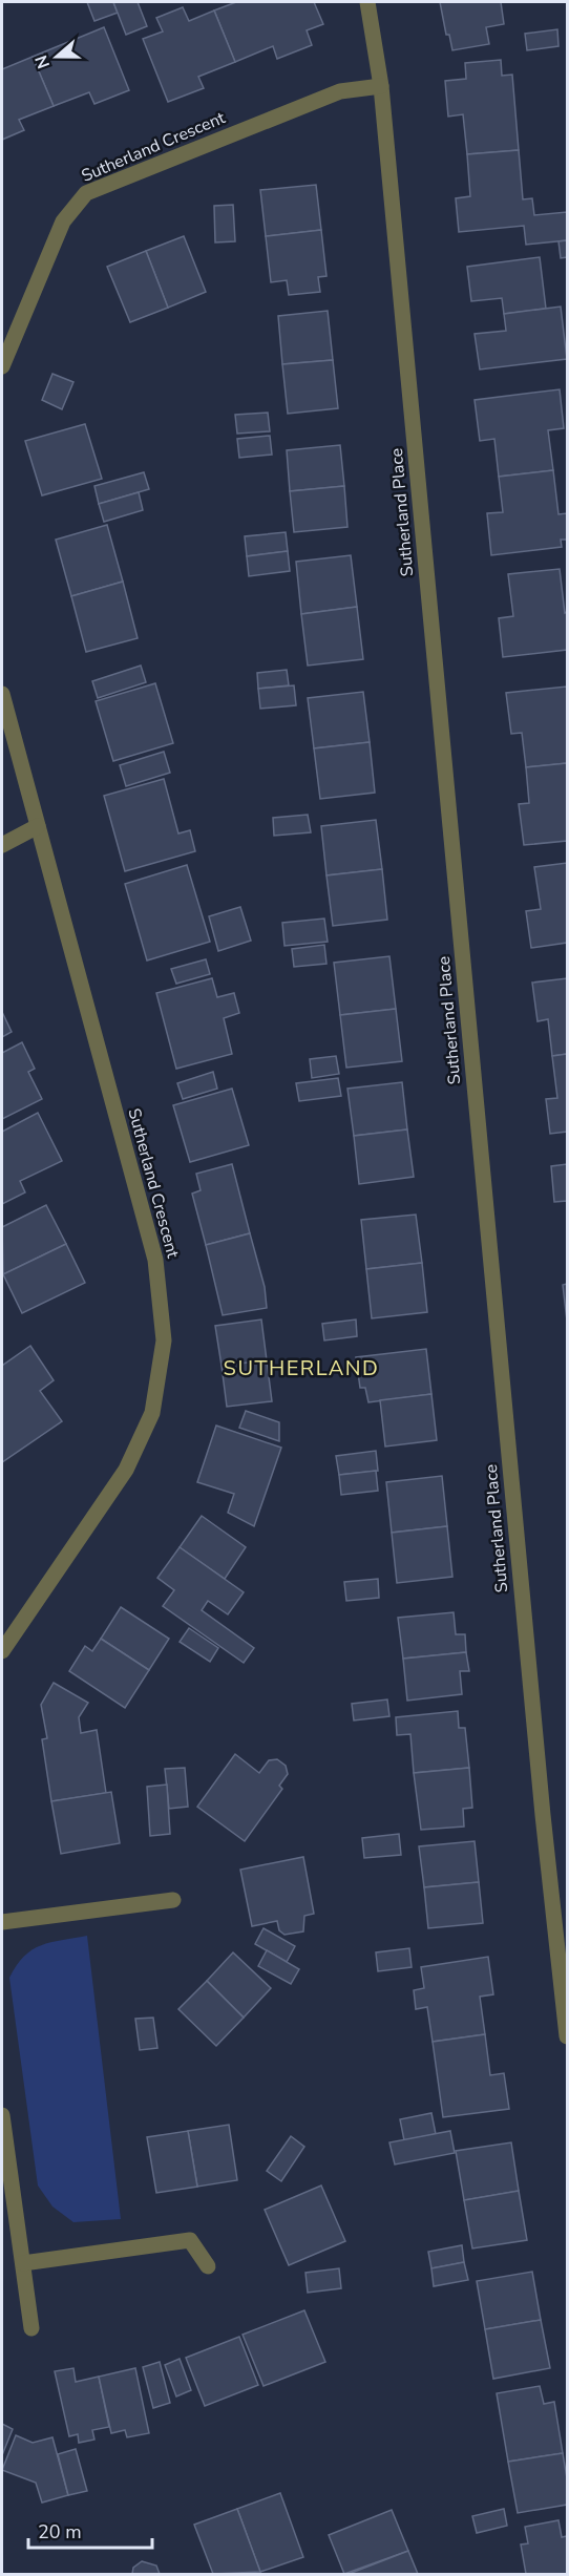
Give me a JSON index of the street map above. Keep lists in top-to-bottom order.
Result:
{
  "streets": {
    "street": ["Sutherland Crescent", "Sutherland Place"]
  },
  "crossings": [
    ["Sutherland Crescent", "Sutherland Place"]
  ],
  "districts": ["SUTHERLAND"],
  "scale_bar": "20 m",
  "north": "left"
}
